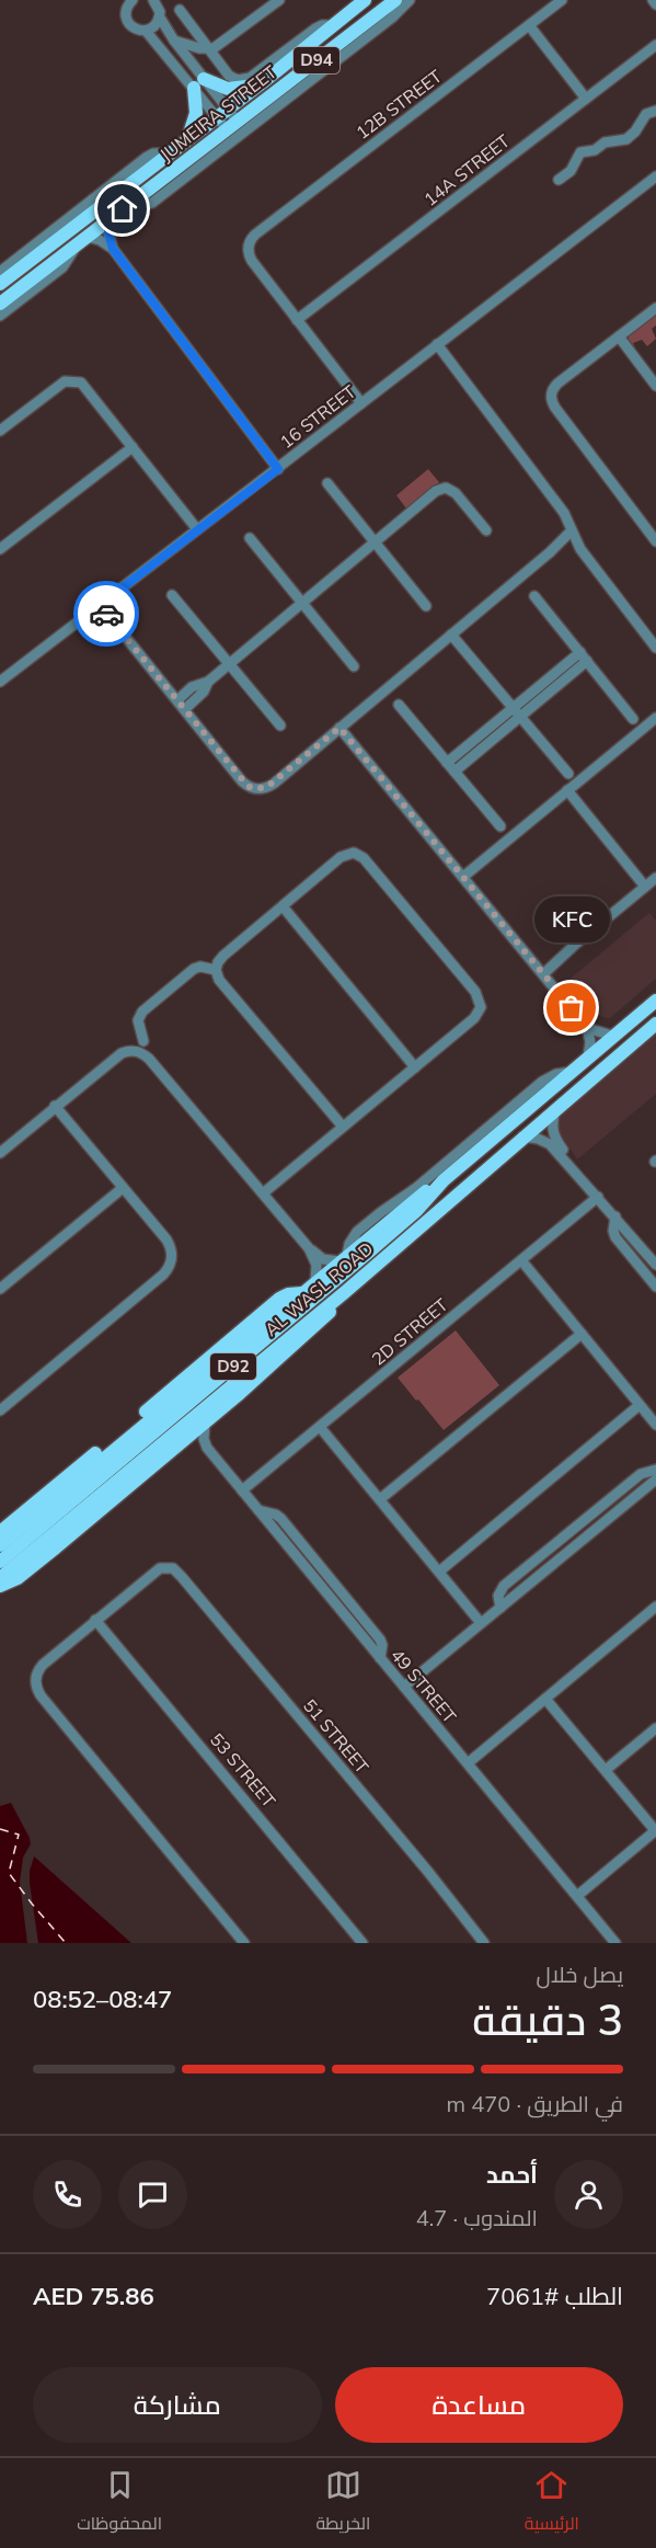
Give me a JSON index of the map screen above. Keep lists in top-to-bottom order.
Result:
{
  "streets": {
    "main road": [
      "D94",
      "JUMEIRA STREET",
      "AL WASL ROAD",
      "D92"
    ],
    "street": [
      "12B STREET",
      "14A STREET",
      "16 STREET",
      "2D STREET",
      "49 STREET",
      "51 STREET",
      "53 STREET"
    ]
  },
  "crossings": [
    ["12B STREET", "14A STREET"],
    ["2D STREET", "49 STREET"],
    ["51 STREET", "53 STREET"]
  ],
  "places": ["KFC"],
  "page": {
    "bubble": "KFC",
    "heading": ["3 دقيقة", "يصل خلال", "08:47–08:52"],
    "panel": [
      "أحمد",
      "المندوب · 4.7",
      "الطلب #7061",
      "AED 75.86"
    ],
    "bar": "في الطريق · 470 m",
    "buttons": ["مساعدة", "مشاركة"],
    "tabs": ["الرئيسية", "الخريطة", "المحفوظات"]
  }
}
